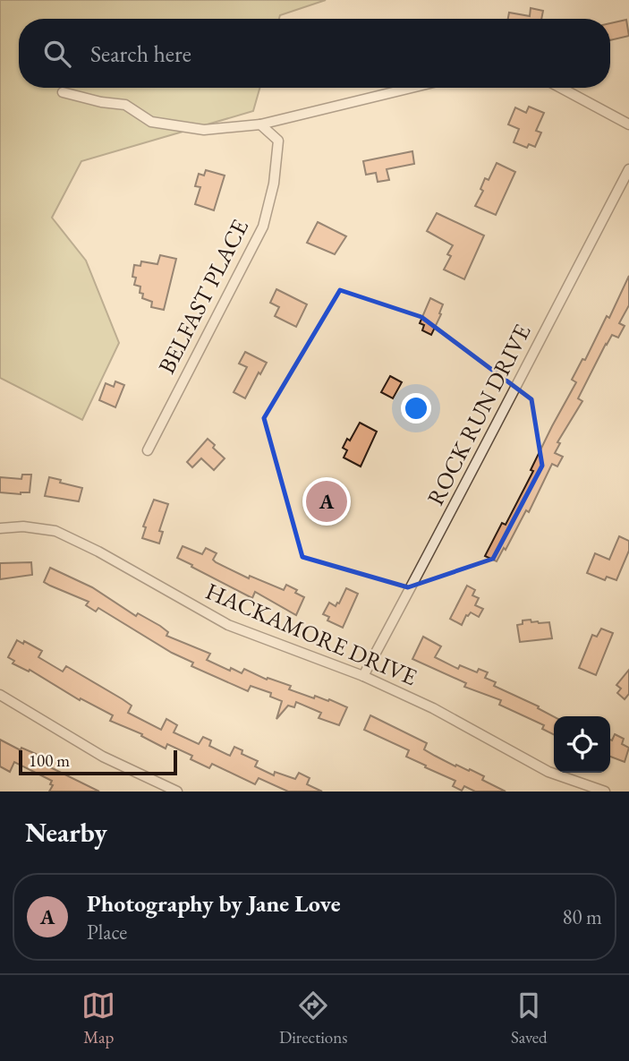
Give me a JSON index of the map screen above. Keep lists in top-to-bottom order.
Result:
{
  "streets": {
    "street": ["BELFAST PLACE", "ROCK RUN DRIVE", "HACKAMORE DRIVE"]
  },
  "crossings": [
    ["ROCK RUN DRIVE", "HACKAMORE DRIVE"]
  ],
  "scale_bar": "100 m",
  "page": {
    "search": "Search here",
    "pins": "A",
    "scale": "100 m",
    "heading": "Nearby",
    "list": [
      {
        "mark": "A",
        "name": "Photography by Jane Love",
        "note": "Place",
        "value": "80 m"
      }
    ],
    "nav": ["Map", "Directions", "Saved"]
  }
}
